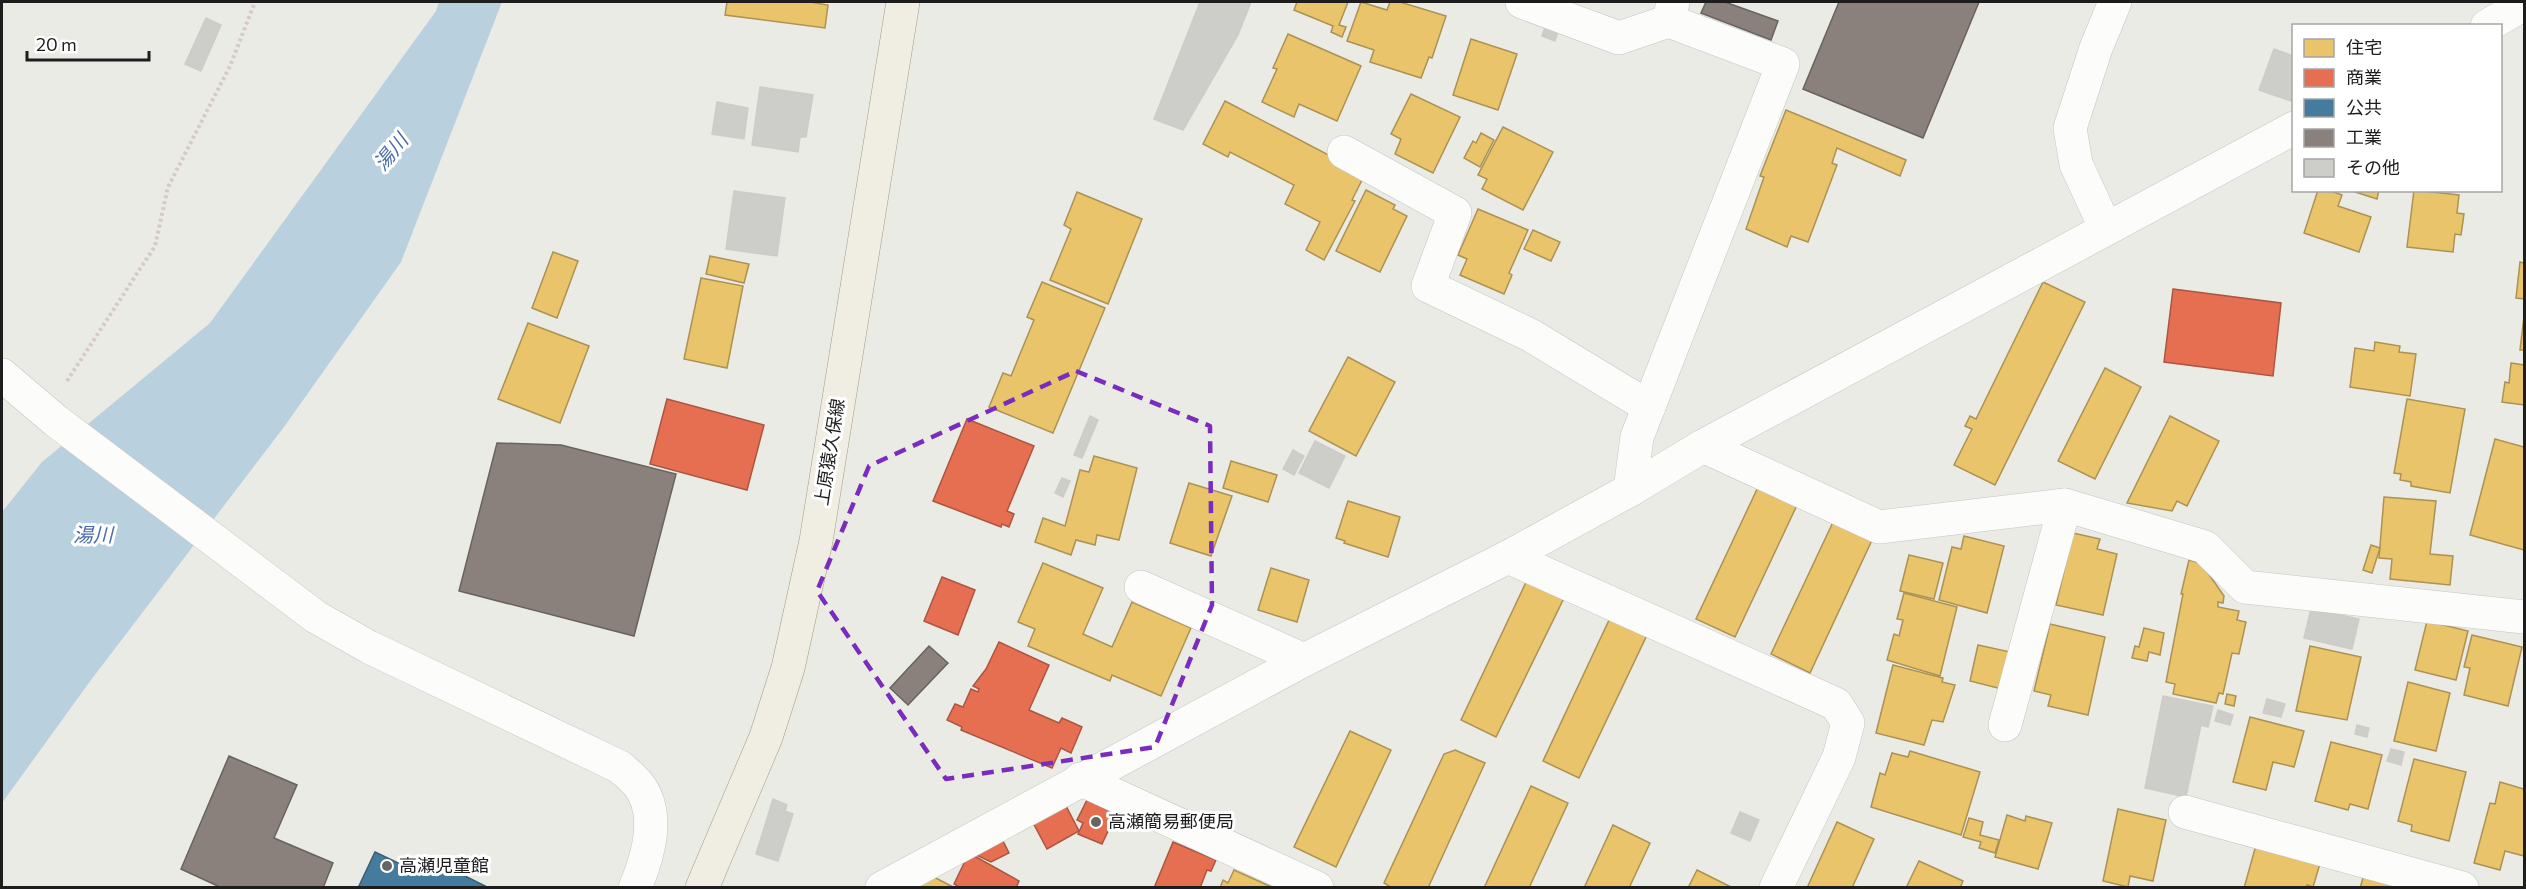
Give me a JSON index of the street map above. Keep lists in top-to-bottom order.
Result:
{
  "streets": {
    "main road": ["上原猿久保線"]
  },
  "water": ["湯川"],
  "places": ["高瀬簡易郵便局", "高瀬児童館"],
  "legend": [
    "住宅",
    "商業",
    "公共",
    "工業",
    "その他"
  ],
  "scale_bar": "20 m"
}
